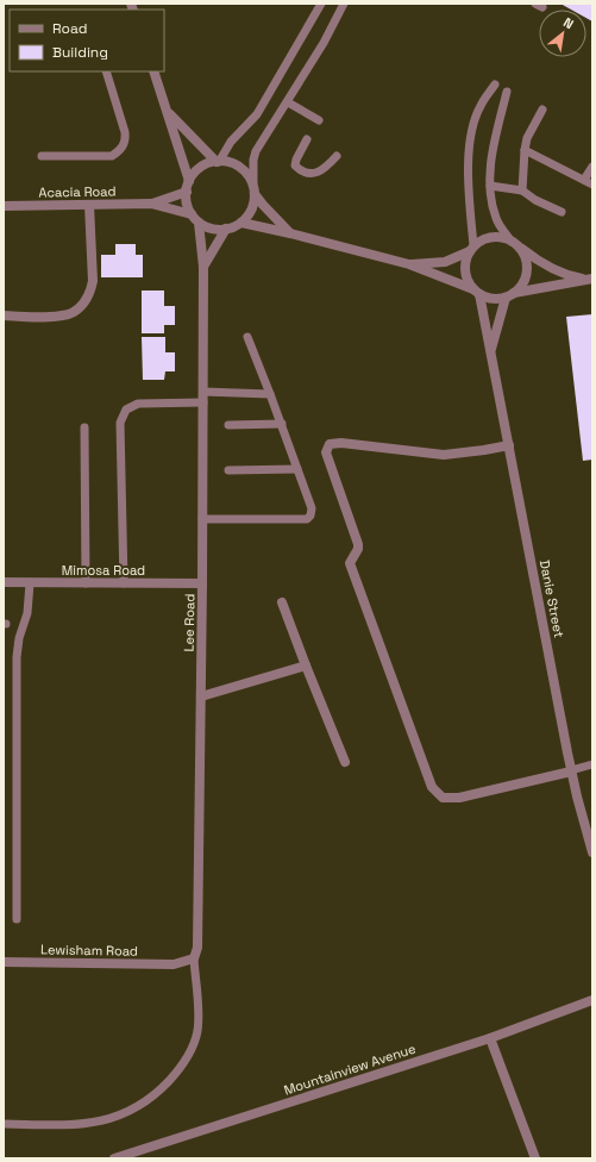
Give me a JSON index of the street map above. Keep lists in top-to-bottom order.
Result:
{
  "streets": {
    "street": [
      "Acacia Road",
      "Mimosa Road",
      "Danie Street",
      "Lee Road",
      "Lewisham Road",
      "Mountainview Avenue"
    ]
  },
  "crossings": [
    ["Acacia Road", "Lee Road"],
    ["Mimosa Road", "Lee Road"],
    ["Lee Road", "Lewisham Road"]
  ],
  "legend": ["Road", "Building"],
  "north": "top right"
}
